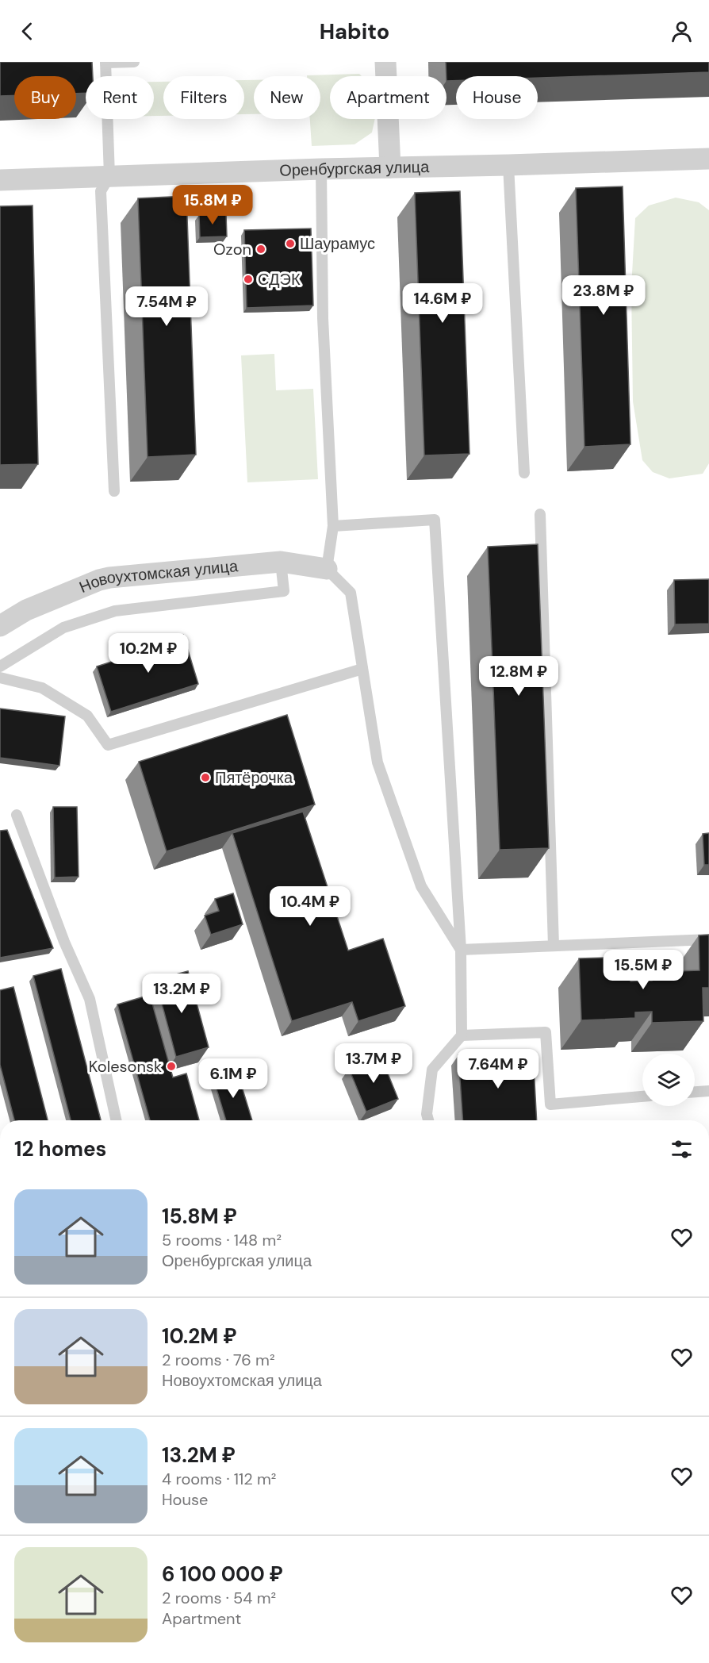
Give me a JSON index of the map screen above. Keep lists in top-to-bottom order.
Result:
{
  "streets": {
    "street": ["Оренбургская улица", "Новоухтомская улица"]
  },
  "places": [
    "Шаурамус",
    "Ozon",
    "СДЭК",
    "Пятёрочка",
    "Kolesonsk"
  ],
  "page": {
    "header": "Habito",
    "chip": [
      "Buy",
      "Rent",
      "Filters",
      "New",
      "Apartment",
      "House"
    ],
    "price": [
      "15.8M ₽",
      "23.8M ₽",
      "14.6M ₽",
      "7.54M ₽",
      "10.2M ₽",
      "12.8M ₽",
      "10.4M ₽",
      "15.5M ₽",
      "13.2M ₽",
      "13.7M ₽",
      "7.64M ₽",
      "6.1M ₽"
    ],
    "heading": "12 homes",
    "list": [
      {
        "name": "15.8M ₽",
        "note": "5 rooms · 148 m² · Оренбургская улица"
      },
      {
        "name": "10.2M ₽",
        "note": "2 rooms · 76 m² · Новоухтомская улица"
      },
      {
        "name": "13.2M ₽",
        "note": "4 rooms · 112 m² · House"
      },
      {
        "name": "6 100 000 ₽",
        "note": "2 rooms · 54 m² · Apartment"
      }
    ]
  }
}
